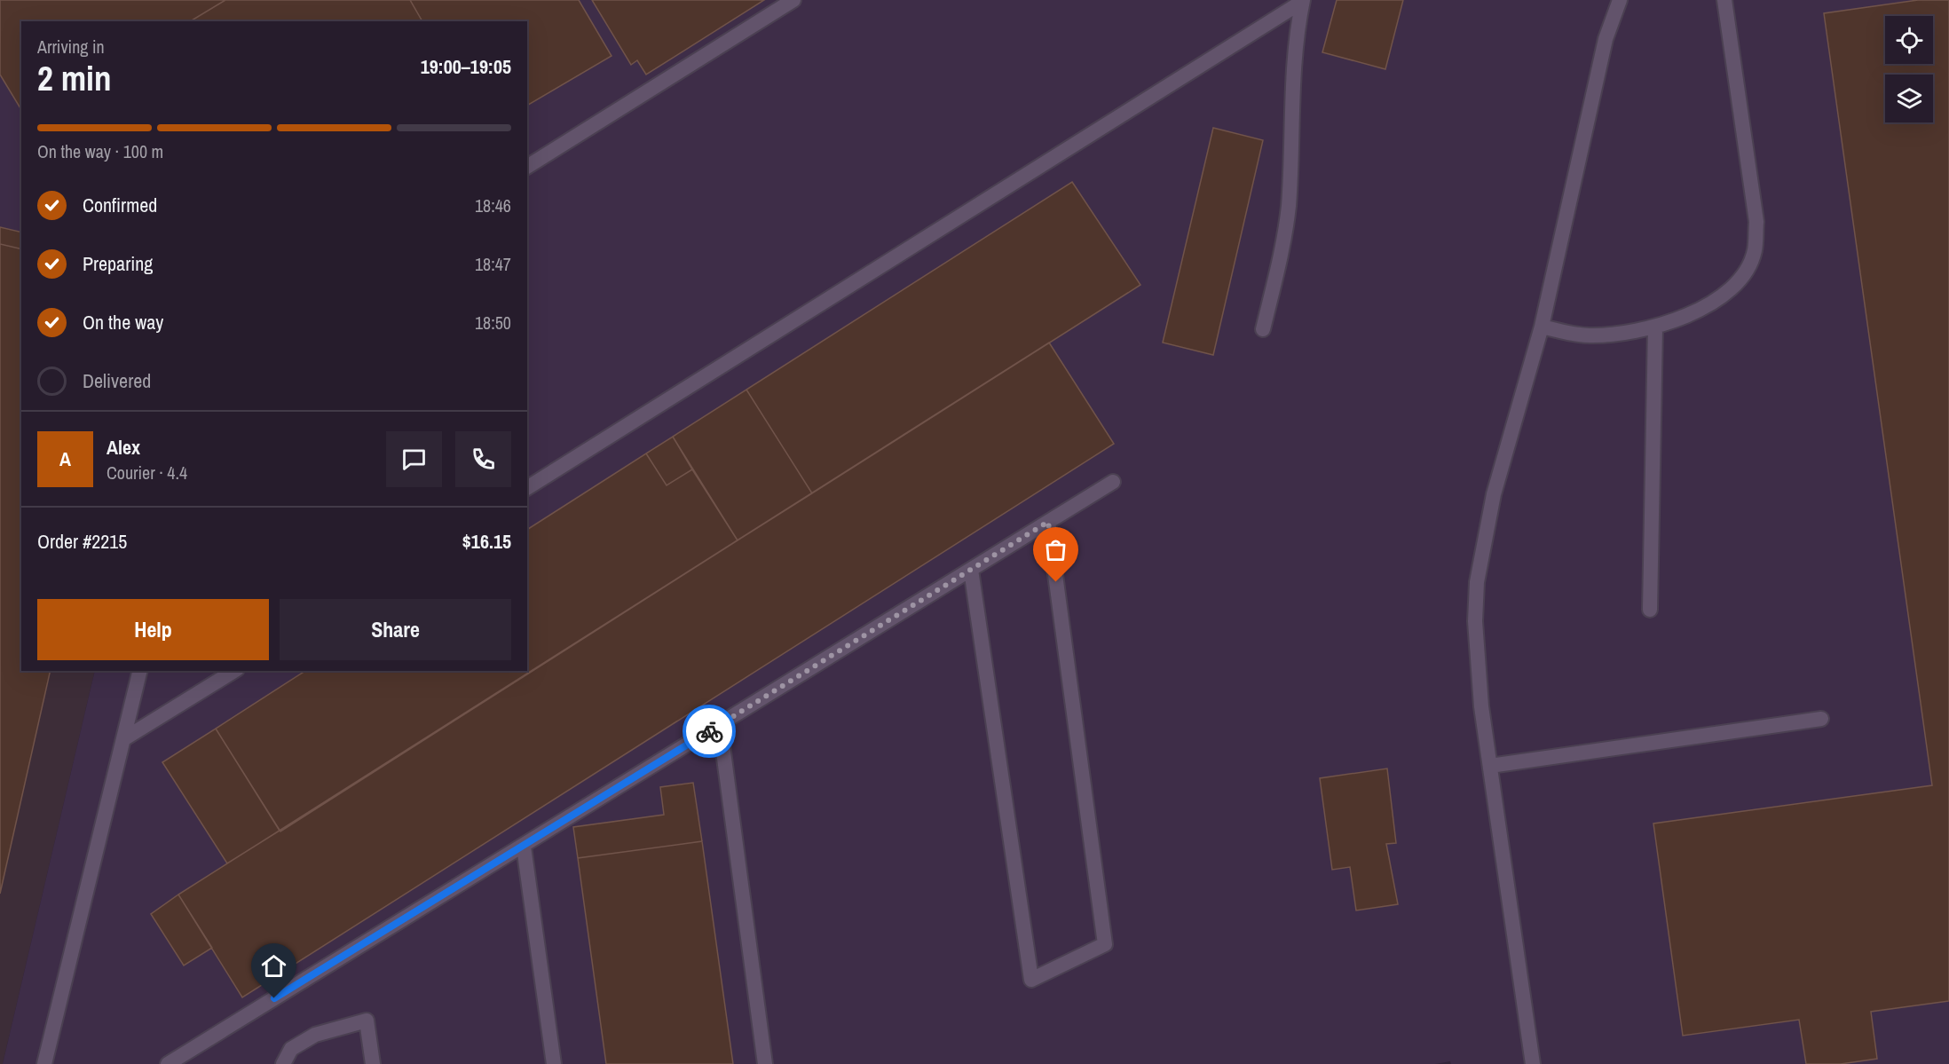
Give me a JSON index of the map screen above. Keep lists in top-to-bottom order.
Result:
{
  "page": {
    "heading": ["2 min", "Arriving in", "19:00–19:05"],
    "panel": [
      "Alex",
      "Courier · 4.4",
      "Order #2215",
      "$16.15"
    ],
    "bar": "On the way · 100 m",
    "list": [
      ["Confirmed", "18:46"],
      ["Preparing", "18:47"],
      ["On the way", "18:50"],
      "Delivered"
    ],
    "round": "A",
    "buttons": ["Help", "Share"]
  }
}
